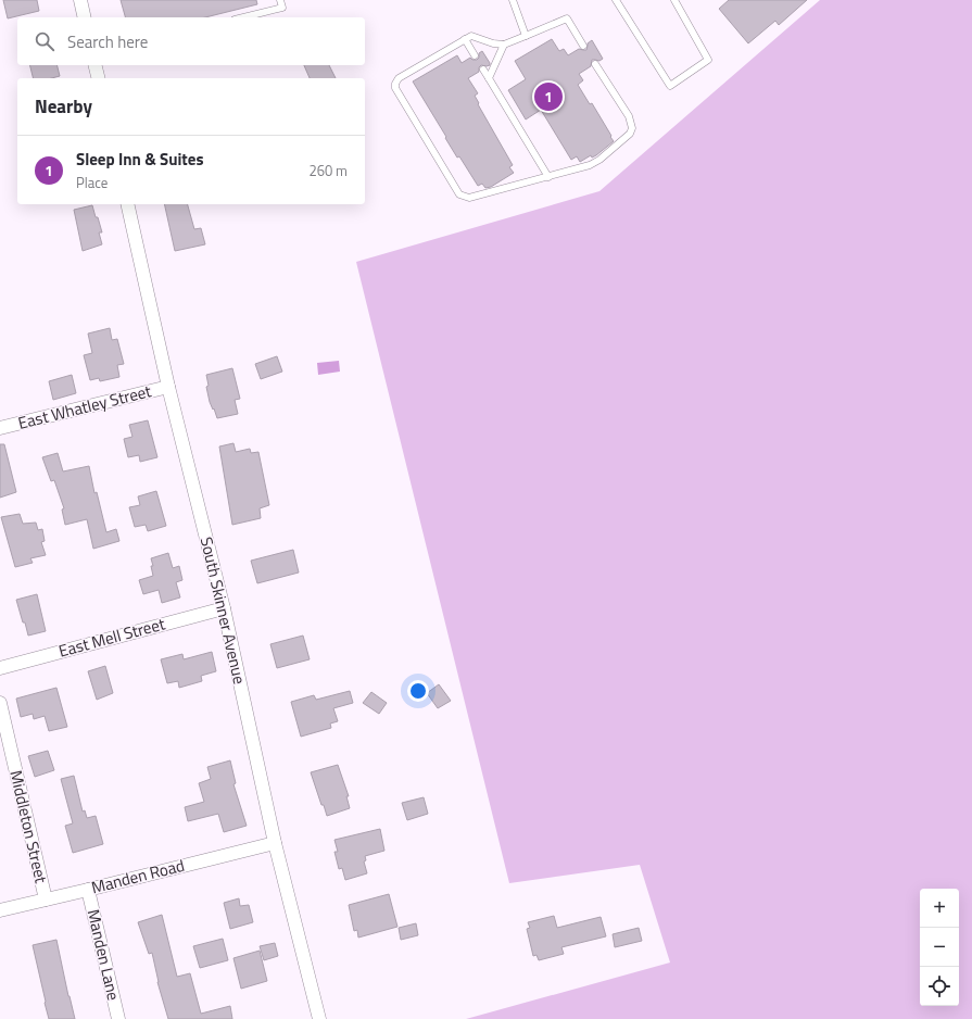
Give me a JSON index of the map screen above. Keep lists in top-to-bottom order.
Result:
{
  "streets": {
    "street": [
      "East Whatley Street",
      "South Skinner Avenue",
      "East Mell Street",
      "Middleton Street",
      "Manden Road",
      "Manden Lane"
    ]
  },
  "crossings": [
    ["East Whatley Street", "South Skinner Avenue"],
    ["South Skinner Avenue", "East Mell Street"],
    ["South Skinner Avenue", "Manden Road"],
    ["Middleton Street", "Manden Road"],
    ["Manden Road", "Manden Lane"]
  ],
  "page": {
    "search": "Search here",
    "heading": "Nearby",
    "pins": "1",
    "list": [
      {
        "mark": "1",
        "name": "Sleep Inn & Suites",
        "note": "Place",
        "value": "260 m"
      }
    ],
    "map_buttons": ["+", "−"]
  }
}
